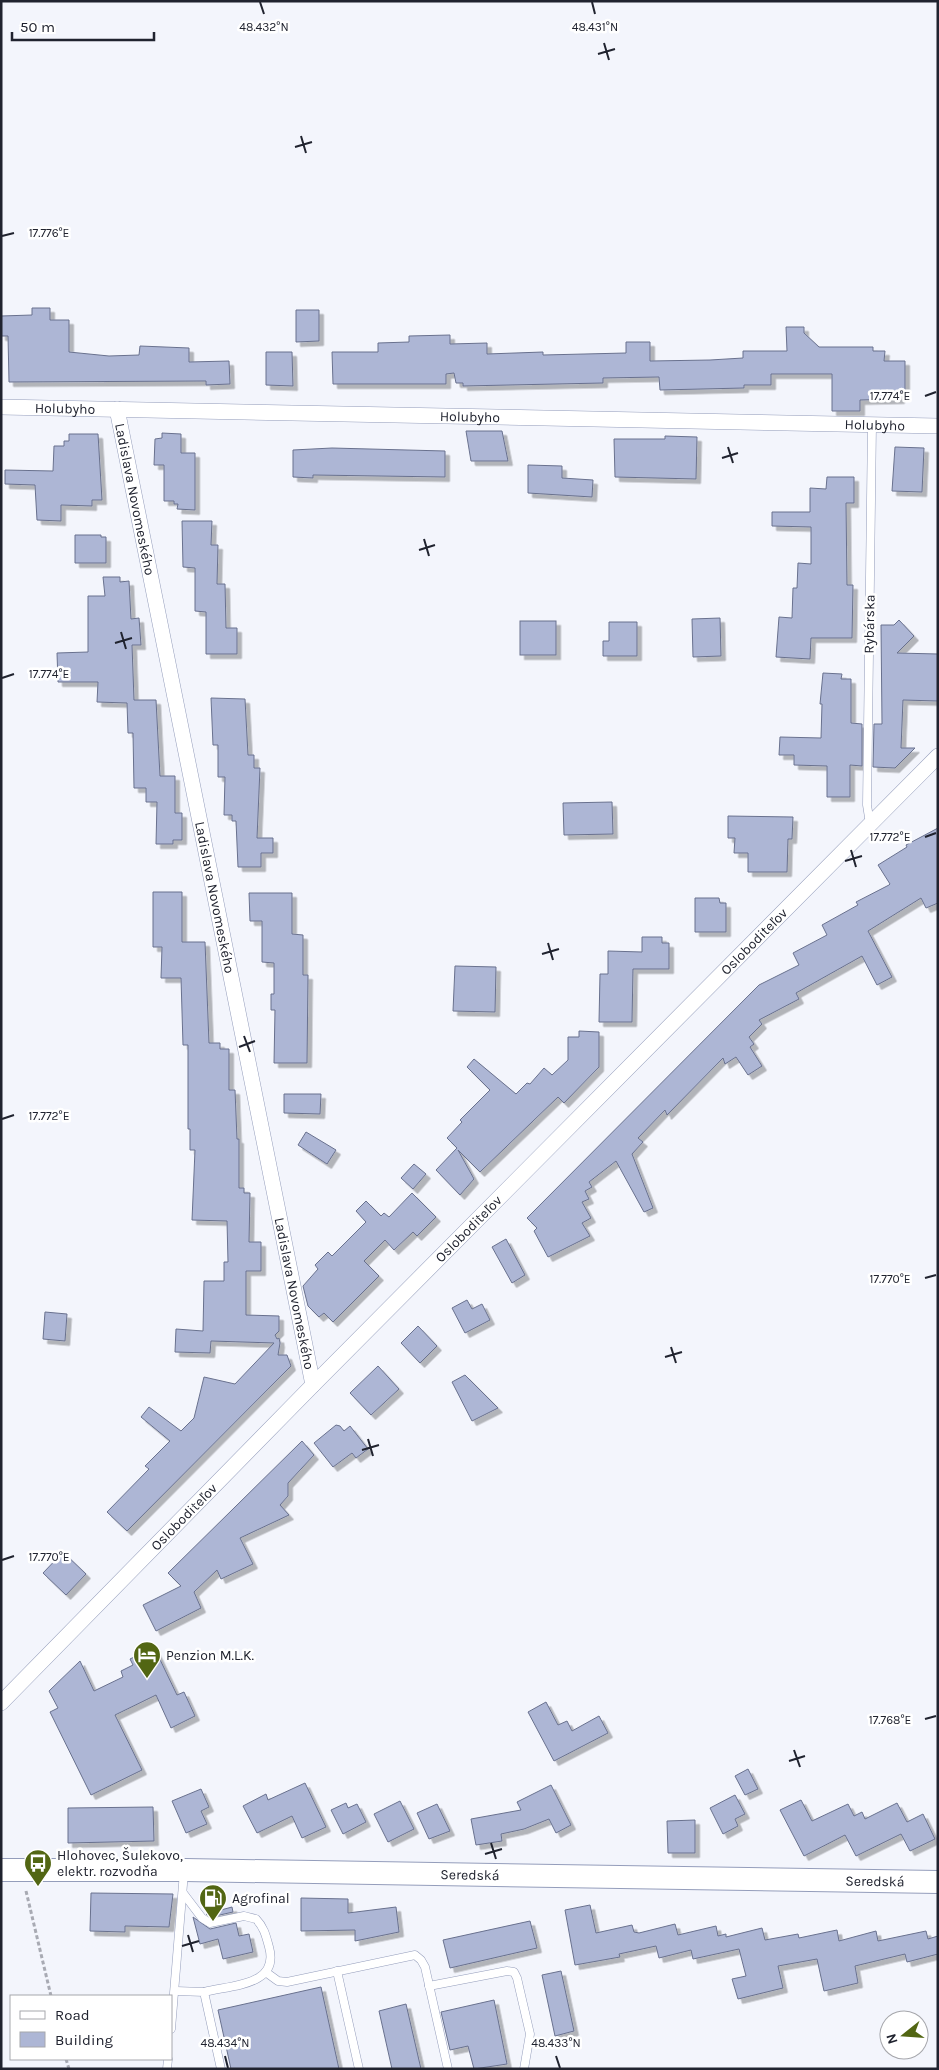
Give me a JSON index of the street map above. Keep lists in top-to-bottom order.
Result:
{
  "streets": {
    "street": [
      "Holubyho",
      "Ladislava Novomeského",
      "Osloboditeľov",
      "Seredská"
    ],
    "lane": ["Rybárska"]
  },
  "crossings": [
    ["Holubyho", "Ladislava Novomeského"],
    ["Holubyho", "Rybárska"],
    ["Ladislava Novomeského", "Osloboditeľov"],
    ["Rybárska", "Osloboditeľov"]
  ],
  "places": {
    "hotel": ["Penzion M.L.K."],
    "bus stop": ["Hlohovec, Šulekovo, elektr. rozvodňa"],
    "fuel station": ["Agrofinal"]
  },
  "legend": ["Road", "Building"],
  "scale_bar": "50 m",
  "north": "left",
  "coordinates": [
    "48.432°N",
    "48.431°N",
    "17.776°E",
    "17.774°E",
    "17.772°E",
    "17.770°E",
    "17.768°E",
    "48.434°N",
    "48.433°N"
  ]
}
